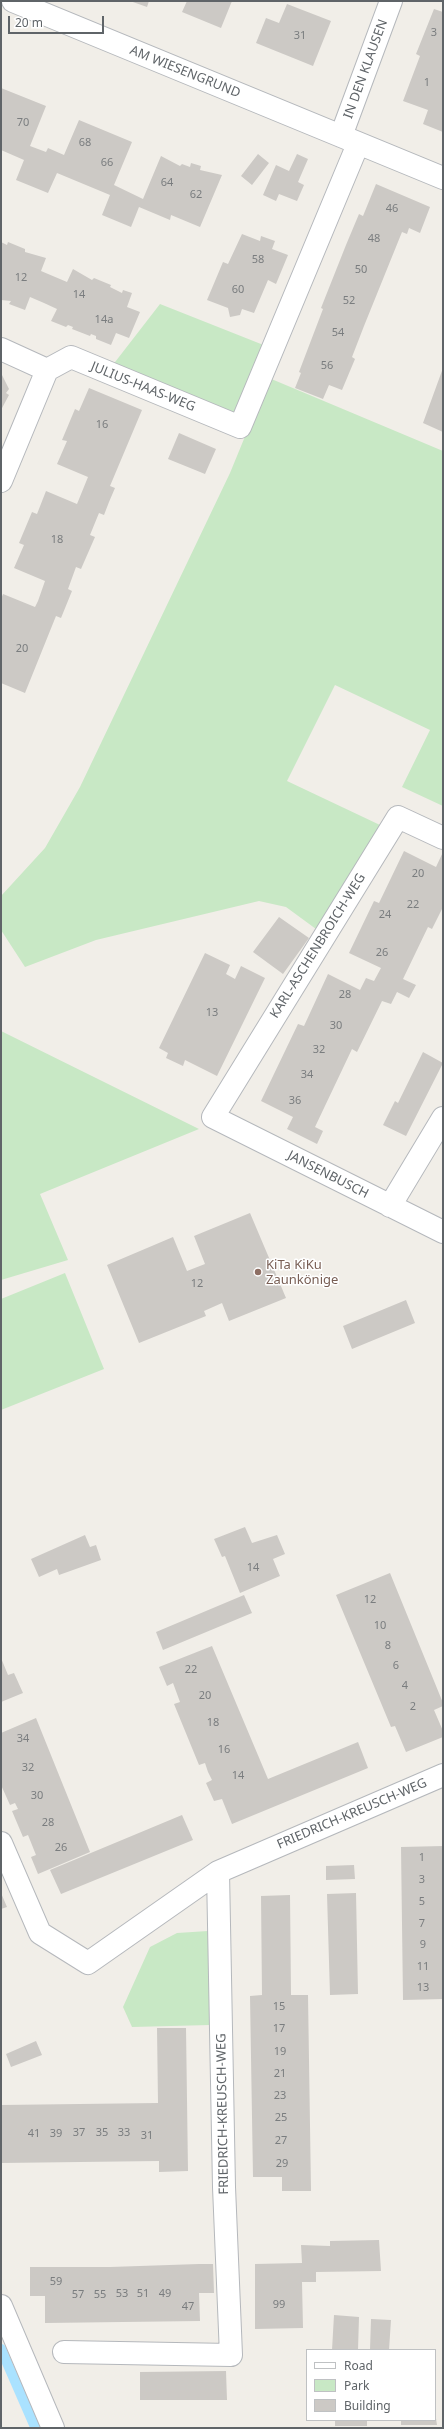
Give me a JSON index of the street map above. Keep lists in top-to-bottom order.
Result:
{
  "streets": {
    "street": [
      "IN DEN KLAUSEN",
      "AM WIESENGRUND",
      "JULIUS-HAAS-WEG",
      "KARL-ASCHENBROICH-WEG",
      "JANSENBUSCH",
      "FRIEDRICH-KREUSCH-WEG"
    ]
  },
  "crossings": [
    ["IN DEN KLAUSEN", "AM WIESENGRUND"],
    ["IN DEN KLAUSEN", "JULIUS-HAAS-WEG"],
    ["AM WIESENGRUND", "JULIUS-HAAS-WEG"],
    ["KARL-ASCHENBROICH-WEG", "JANSENBUSCH"]
  ],
  "places": ["KiTa KiKu Zaunkönige"],
  "house_numbers": [
    "3",
    "31",
    "1",
    "70",
    "68",
    "66",
    "64",
    "62",
    "46",
    "48",
    "58",
    "50",
    "12",
    "60",
    "14",
    "52",
    "14a",
    "54",
    "56",
    "16",
    "18",
    "20",
    "20",
    "22",
    "24",
    "26",
    "28",
    "13",
    "30",
    "32",
    "34",
    "36",
    "12",
    "14",
    "12",
    "10",
    "8",
    "6",
    "22",
    "4",
    "20",
    "2",
    "18",
    "34",
    "16",
    "32",
    "14",
    "30",
    "28",
    "26",
    "1",
    "3",
    "5",
    "7",
    "9",
    "11",
    "13",
    "15",
    "17",
    "19",
    "21",
    "23",
    "25",
    "37",
    "35",
    "33",
    "41",
    "39",
    "31",
    "27",
    "29",
    "59",
    "53",
    "51",
    "49",
    "57",
    "55",
    "99",
    "47"
  ],
  "legend": ["Road", "Park", "Building"],
  "scale_bar": "20 m"
}
